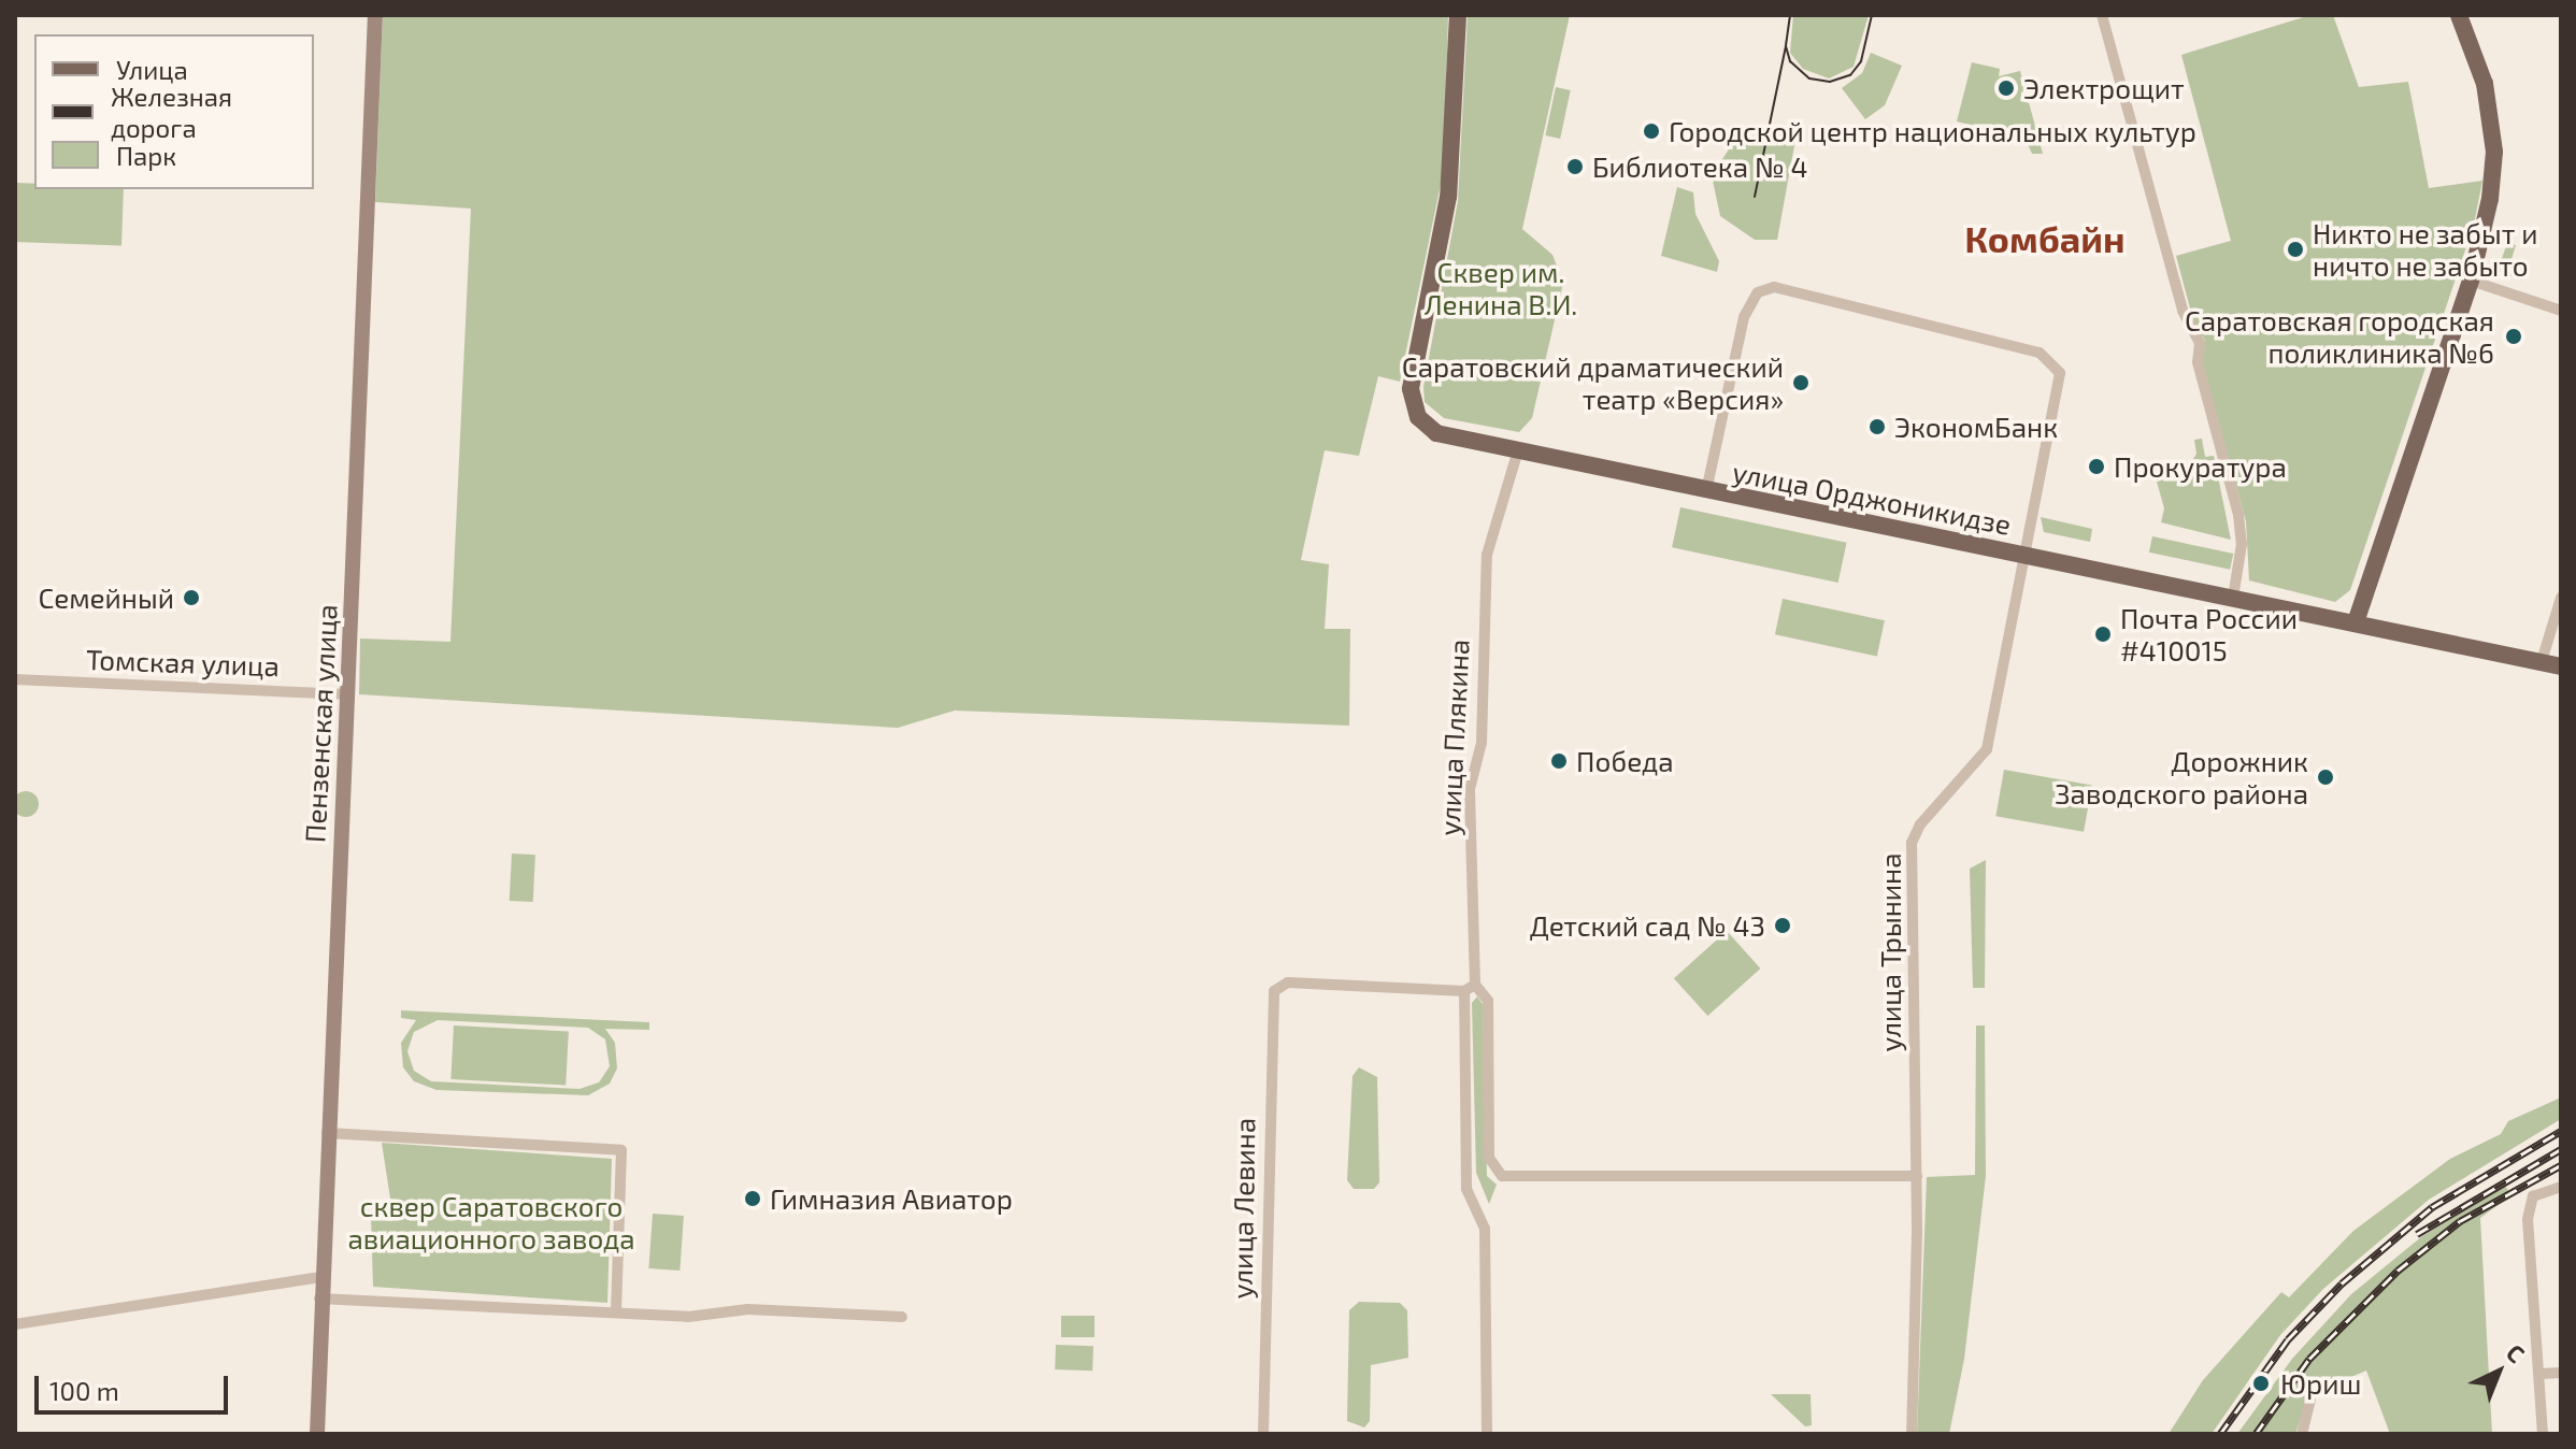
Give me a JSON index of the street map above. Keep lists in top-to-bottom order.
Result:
{
  "streets": {
    "main road": ["улица Орджоникидзе"],
    "street": [
      "Томская улица",
      "Пензенская улица",
      "улица Плякина",
      "улица Трынина",
      "улица Левина"
    ]
  },
  "crossings": [
    ["улица Орджоникидзе", "улица Плякина"],
    ["улица Орджоникидзе", "улица Трынина"],
    ["Томская улица", "Пензенская улица"],
    ["улица Плякина", "улица Трынина"]
  ],
  "districts": ["Комбайн"],
  "parks": ["Сквер им. Ленина В.И.", "сквер Саратовского авиационного завода"],
  "places": [
    "Электрощит",
    "Городской центр национальных культур",
    "Библиотека № 4",
    "Никто не забыт и ничто не забыто",
    "Саратовская городская поликлиника №6",
    "Саратовский драматический театр «Версия»",
    "ЭкономБанк",
    "Прокуратура",
    "Семейный",
    "Почта России #410015",
    "Победа",
    "Дорожник Заводского района",
    "Детский сад № 43",
    "Гимназия Авиатор",
    "Юриш"
  ],
  "legend": ["Улица", "Железная дорога", "Парк"],
  "scale_bar": "100 m",
  "north": "top right"
}
